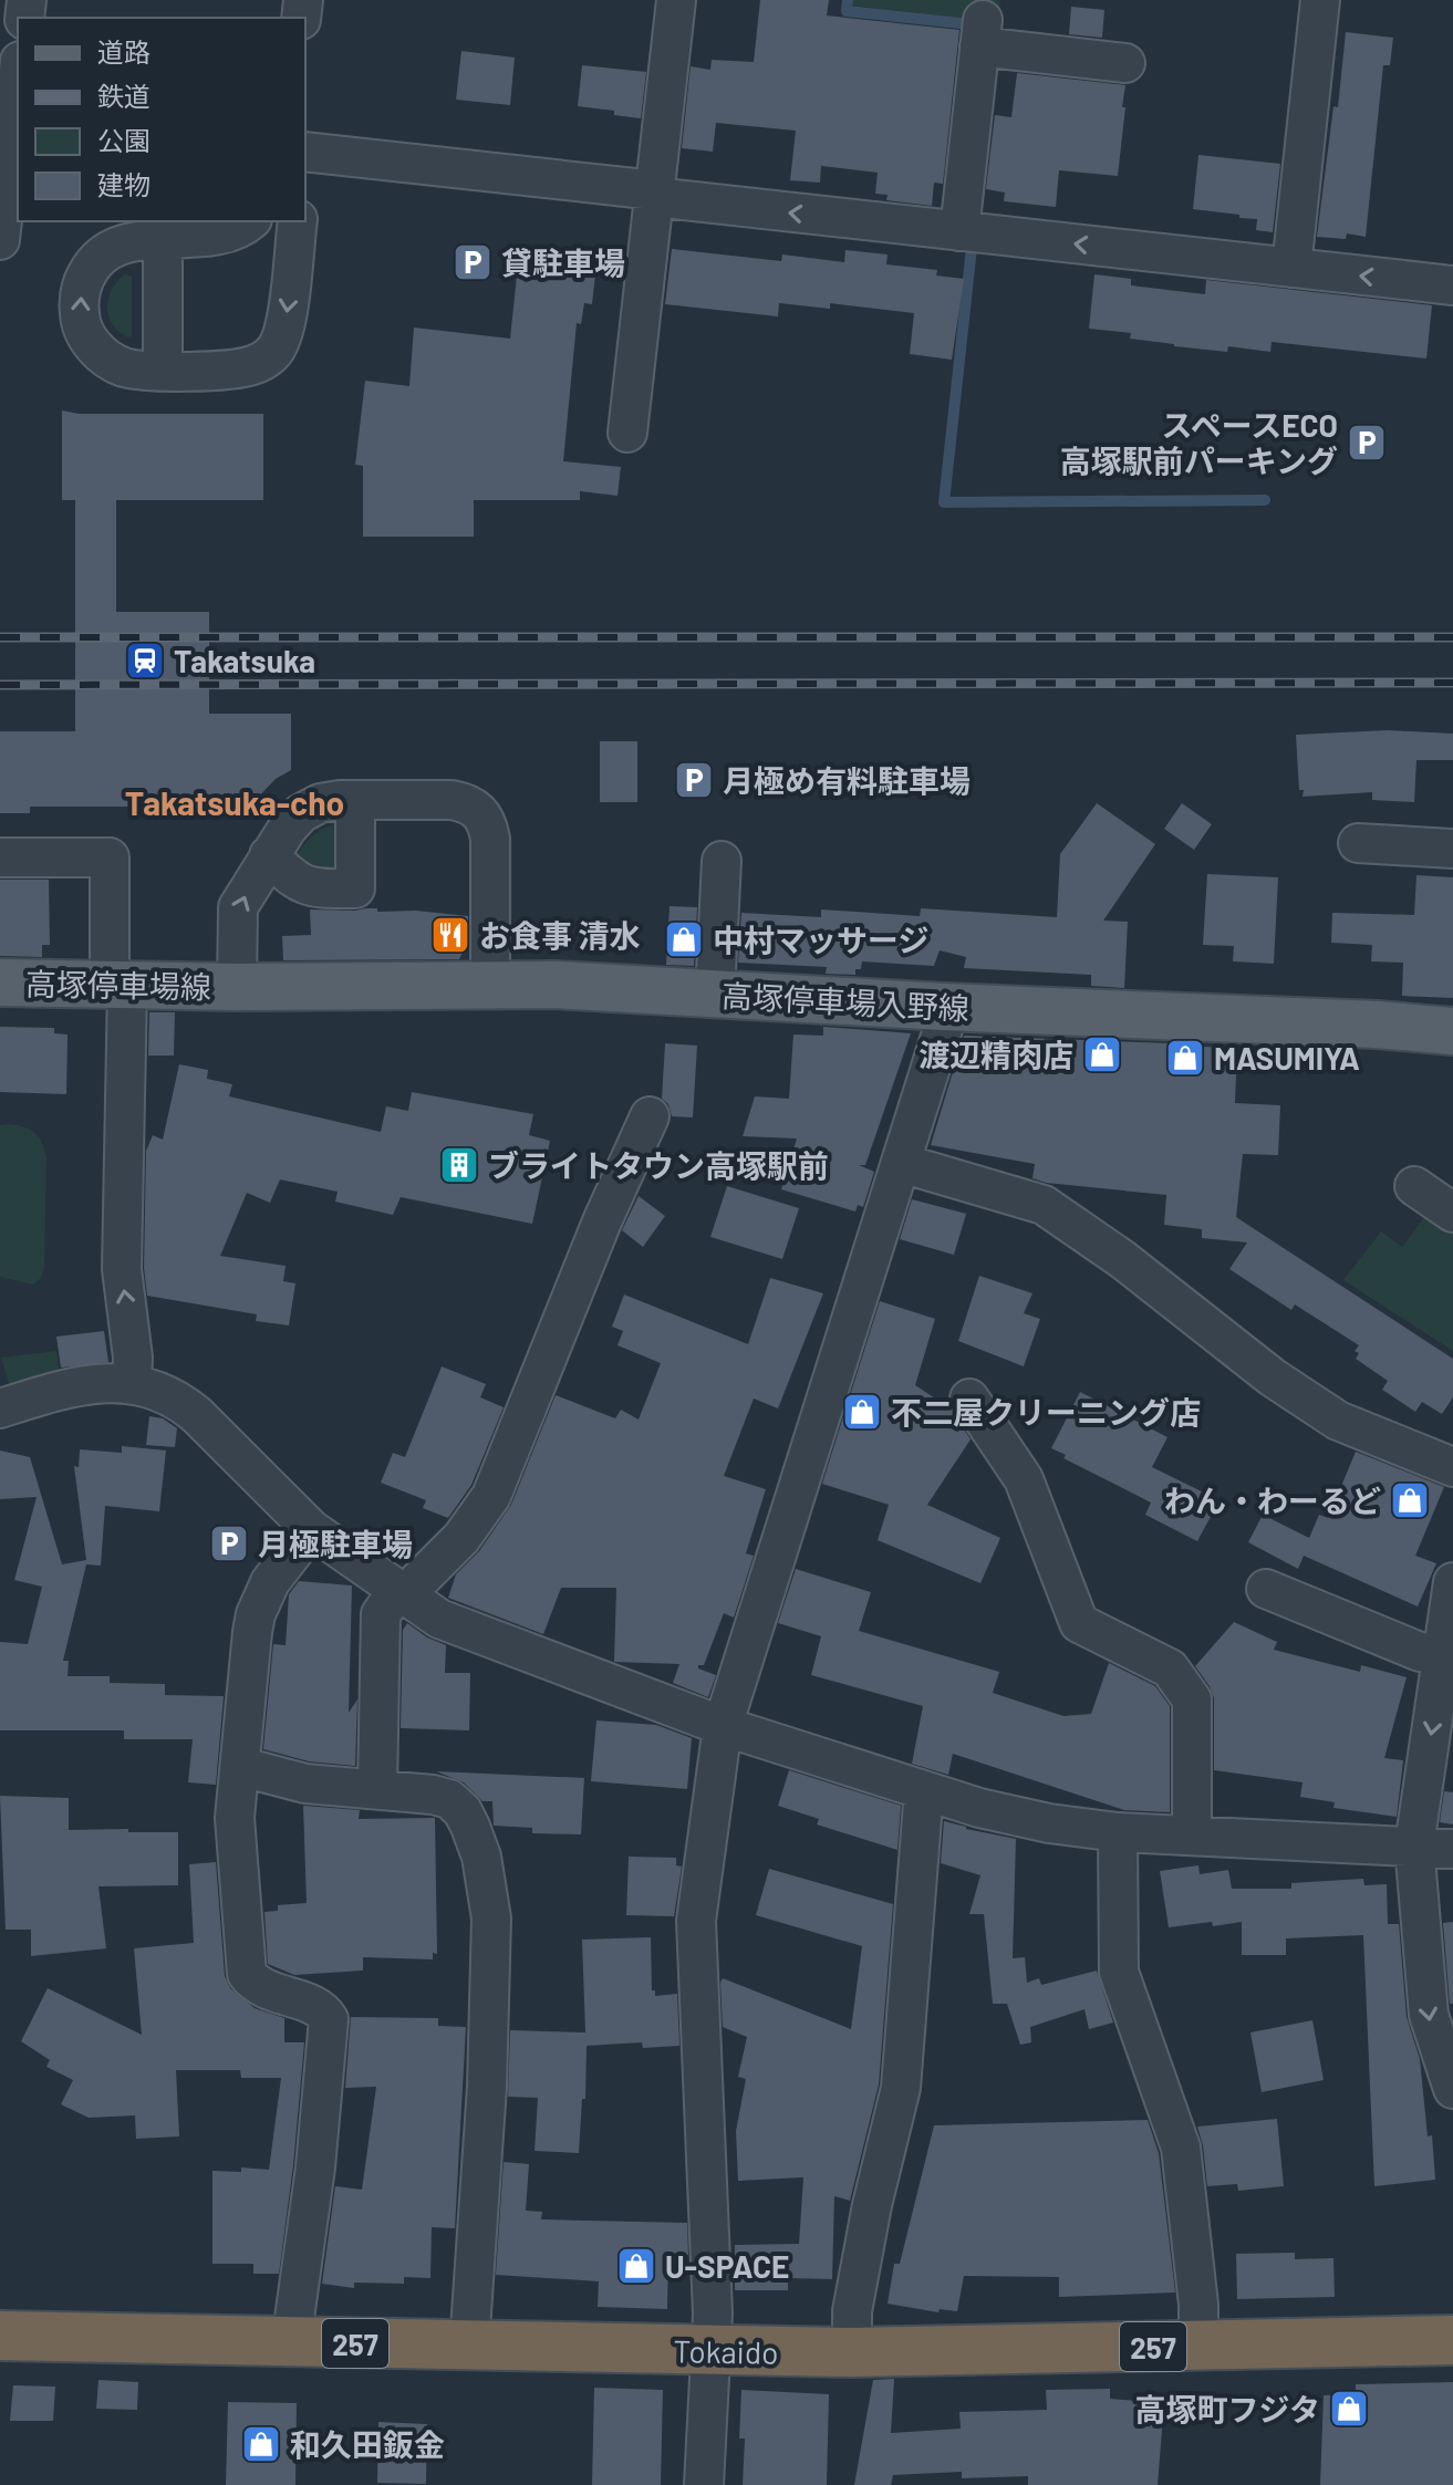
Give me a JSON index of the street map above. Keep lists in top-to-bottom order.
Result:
{
  "streets": {
    "highway": ["257", "Tokaido"],
    "main road": ["高塚停車場線", "高塚停車場入野線"]
  },
  "crossings": [
    ["高塚停車場線", "高塚停車場入野線"]
  ],
  "districts": ["Takatsuka-cho"],
  "places": {
    "parking": [
      "貸駐車場",
      "スペースECO 高塚駅前パーキング",
      "月極め有料駐車場",
      "月極駐車場"
    ],
    "station": ["Takatsuka"],
    "restaurant": ["お食事 清水"],
    "shop": [
      "中村マッサージ",
      "渡辺精肉店",
      "MASUMIYA",
      "不二屋クリーニング店",
      "わん・わーるど",
      "U-SPACE",
      "高塚町フジタ",
      "和久田鈑金"
    ],
    "building": ["ブライトタウン高塚駅前"]
  },
  "legend": [
    "道路",
    "鉄道",
    "公園",
    "建物"
  ]
}
